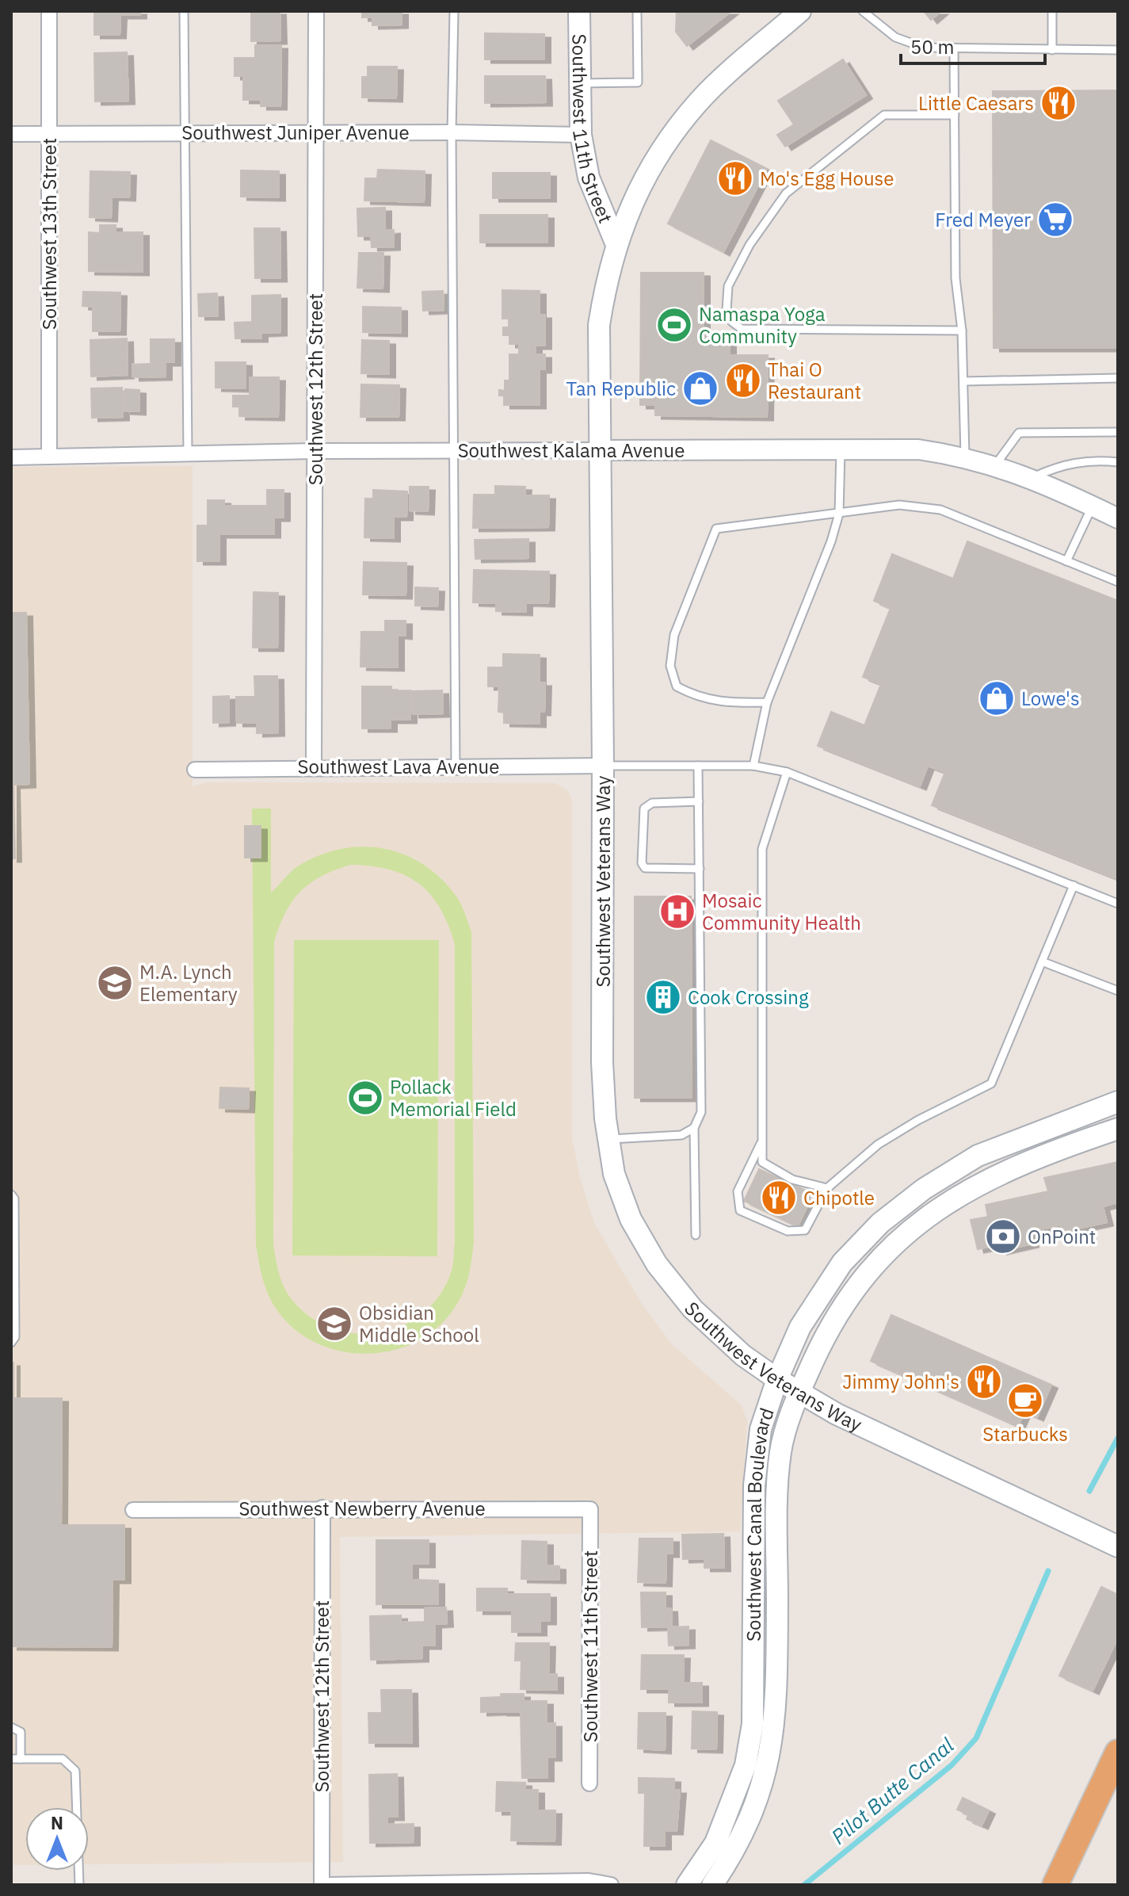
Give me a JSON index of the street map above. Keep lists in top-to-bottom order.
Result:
{
  "streets": {
    "main road": ["Southwest 11th Street", "Southwest Veterans Way", "Southwest Canal Boulevard"],
    "street": [
      "Southwest Juniper Avenue",
      "Southwest 13th Street",
      "Southwest 12th Street",
      "Southwest Kalama Avenue",
      "Southwest Lava Avenue",
      "Southwest Newberry Avenue"
    ]
  },
  "crossings": [
    ["Southwest 11th Street", "Southwest Juniper Avenue"],
    ["Southwest 11th Street", "Southwest Veterans Way"],
    ["Southwest 11th Street", "Southwest Newberry Avenue"],
    ["Southwest Juniper Avenue", "Southwest 13th Street"],
    ["Southwest Juniper Avenue", "Southwest 12th Street"],
    ["Southwest 13th Street", "Southwest Kalama Avenue"],
    ["Southwest 12th Street", "Southwest Kalama Avenue"],
    ["Southwest 12th Street", "Southwest Lava Avenue"],
    ["Southwest 12th Street", "Southwest Newberry Avenue"],
    ["Southwest Kalama Avenue", "Southwest Veterans Way"],
    ["Southwest Lava Avenue", "Southwest Veterans Way"],
    ["Southwest Veterans Way", "Southwest Canal Boulevard"]
  ],
  "water": ["Pilot Butte Canal"],
  "places": {
    "restaurant": [
      "Little Caesars",
      "Mo's Egg House",
      "Thai O Restaurant",
      "Chipotle",
      "Jimmy John's"
    ],
    "supermarket": ["Fred Meyer"],
    "sports": ["Namaspa Yoga Community", "Pollack Memorial Field"],
    "shop": ["Tan Republic", "Lowe's"],
    "hospital": ["Mosaic Community Health"],
    "school or university": ["M.A. Lynch Elementary", "Obsidian Middle School"],
    "building": ["Cook Crossing"],
    "bank": ["OnPoint"],
    "cafe": ["Starbucks"]
  },
  "scale_bar": "50 m",
  "north": "top"
}
